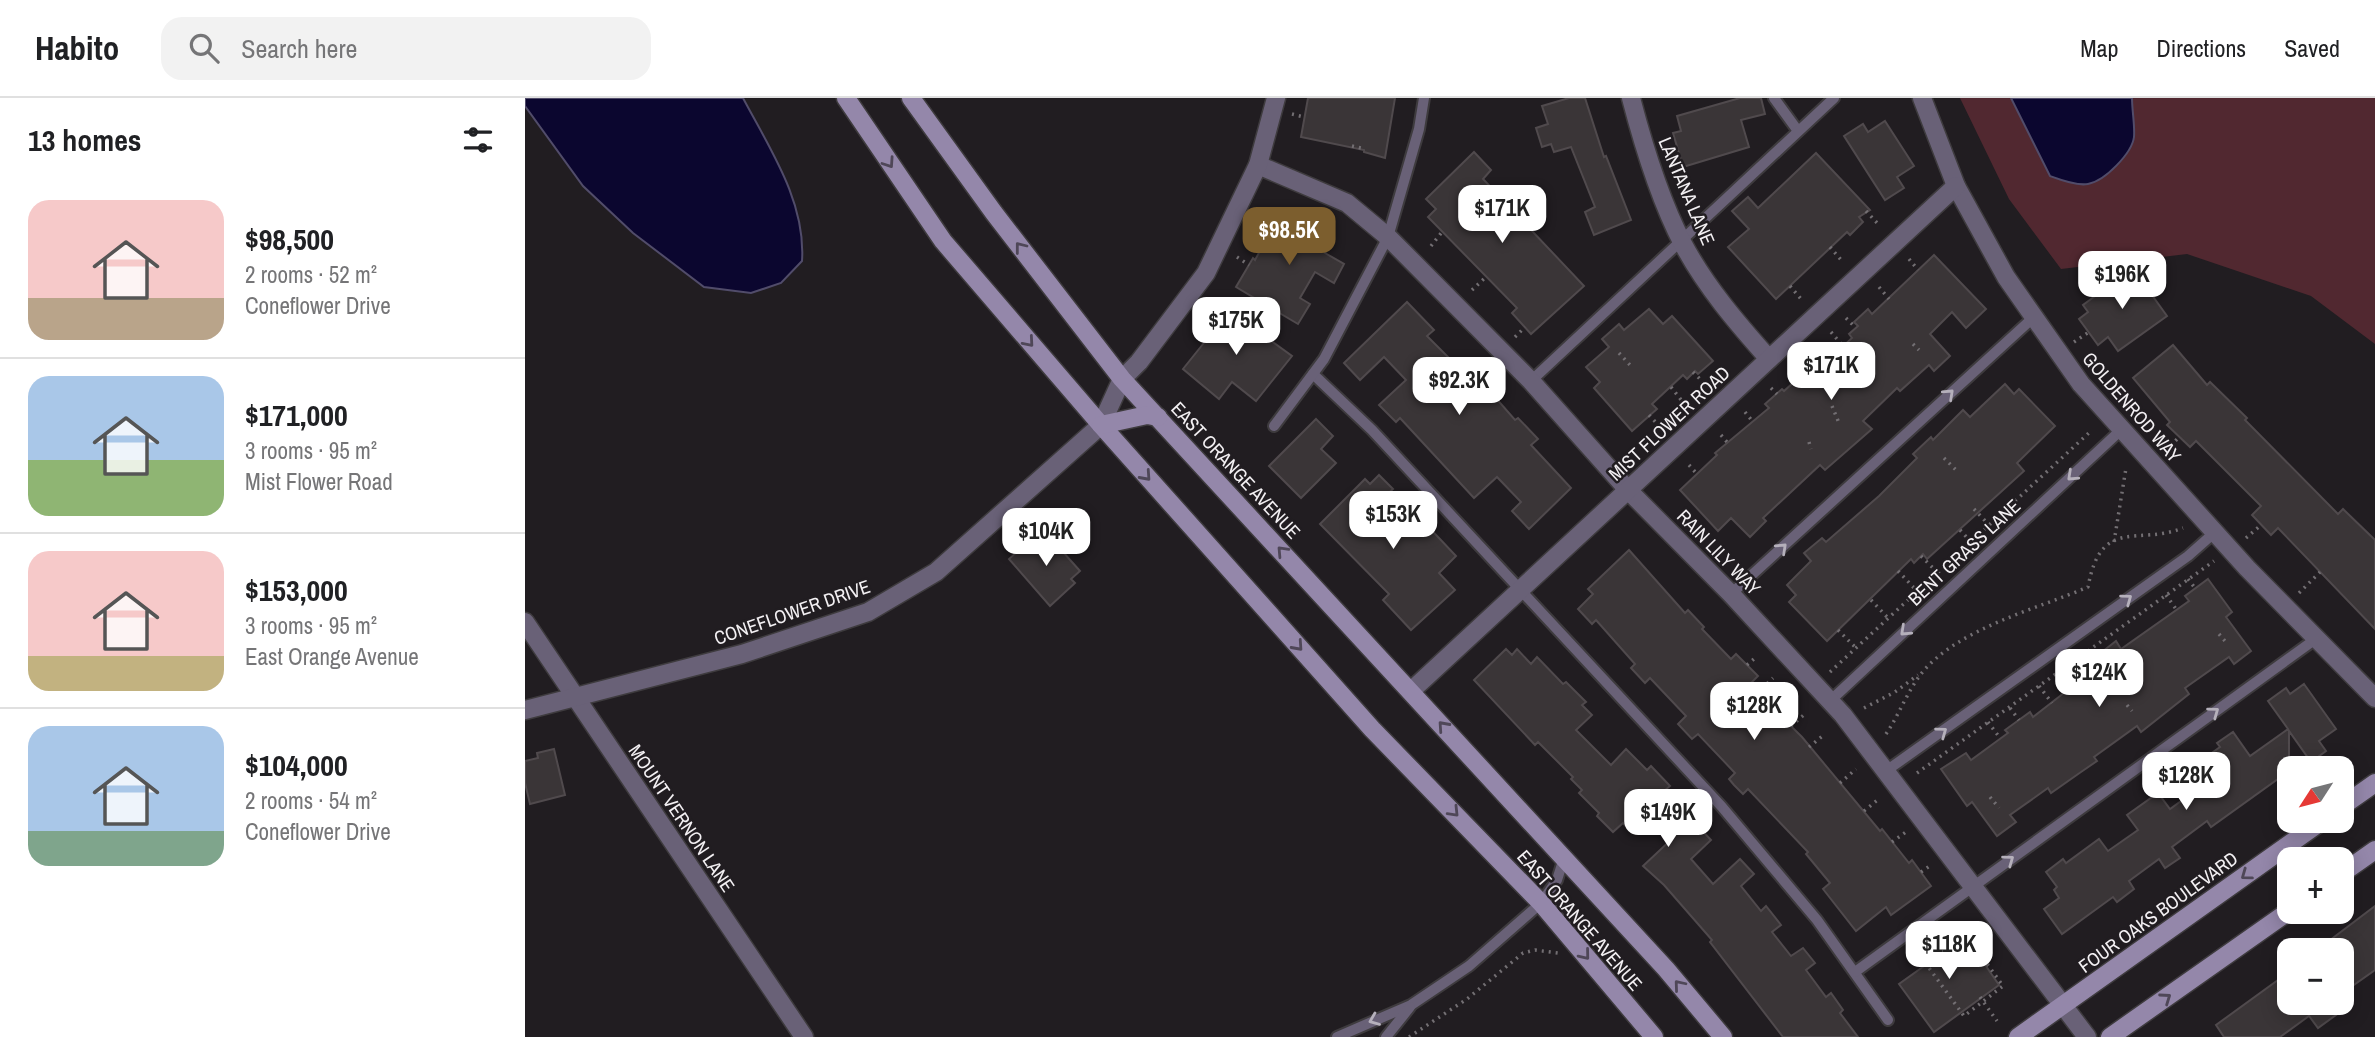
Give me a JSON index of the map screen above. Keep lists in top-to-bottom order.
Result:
{
  "streets": {
    "street": [
      "LANTANA LANE",
      "GOLDENROD WAY",
      "MIST FLOWER ROAD",
      "EAST ORANGE AVENUE",
      "RAIN LILY WAY",
      "CONEFLOWER DRIVE",
      "MOUNT VERNON LANE",
      "FOUR OAKS BOULEVARD"
    ],
    "lane": ["BENT GRASS LANE"]
  },
  "crossings": [
    ["LANTANA LANE", "MIST FLOWER ROAD"],
    ["GOLDENROD WAY", "MIST FLOWER ROAD"],
    ["GOLDENROD WAY", "BENT GRASS LANE"],
    ["MIST FLOWER ROAD", "EAST ORANGE AVENUE"],
    ["MIST FLOWER ROAD", "RAIN LILY WAY"],
    ["EAST ORANGE AVENUE", "CONEFLOWER DRIVE"],
    ["RAIN LILY WAY", "BENT GRASS LANE"],
    ["RAIN LILY WAY", "CONEFLOWER DRIVE"],
    ["RAIN LILY WAY", "FOUR OAKS BOULEVARD"],
    ["CONEFLOWER DRIVE", "MOUNT VERNON LANE"]
  ],
  "one_way": ["BENT GRASS LANE"],
  "north": "bottom left",
  "page": {
    "header": "Habito",
    "search": "Search here",
    "nav": ["Map", "Directions", "Saved"],
    "heading": "13 homes",
    "list": [
      {
        "name": "$98,500",
        "note": "2 rooms · 52 m² · Coneflower Drive"
      },
      {
        "name": "$171,000",
        "note": "3 rooms · 95 m² · Mist Flower Road"
      },
      {
        "name": "$153,000",
        "note": "3 rooms · 95 m² · East Orange Avenue"
      },
      {
        "name": "$104,000",
        "note": "2 rooms · 54 m² · Coneflower Drive"
      }
    ],
    "price": [
      "$171K",
      "$98.5K",
      "$196K",
      "$175K",
      "$171K",
      "$92.3K",
      "$153K",
      "$104K",
      "$124K",
      "$128K",
      "$128K",
      "$149K",
      "$118K"
    ],
    "map_buttons": ["+", "−"]
  }
}
